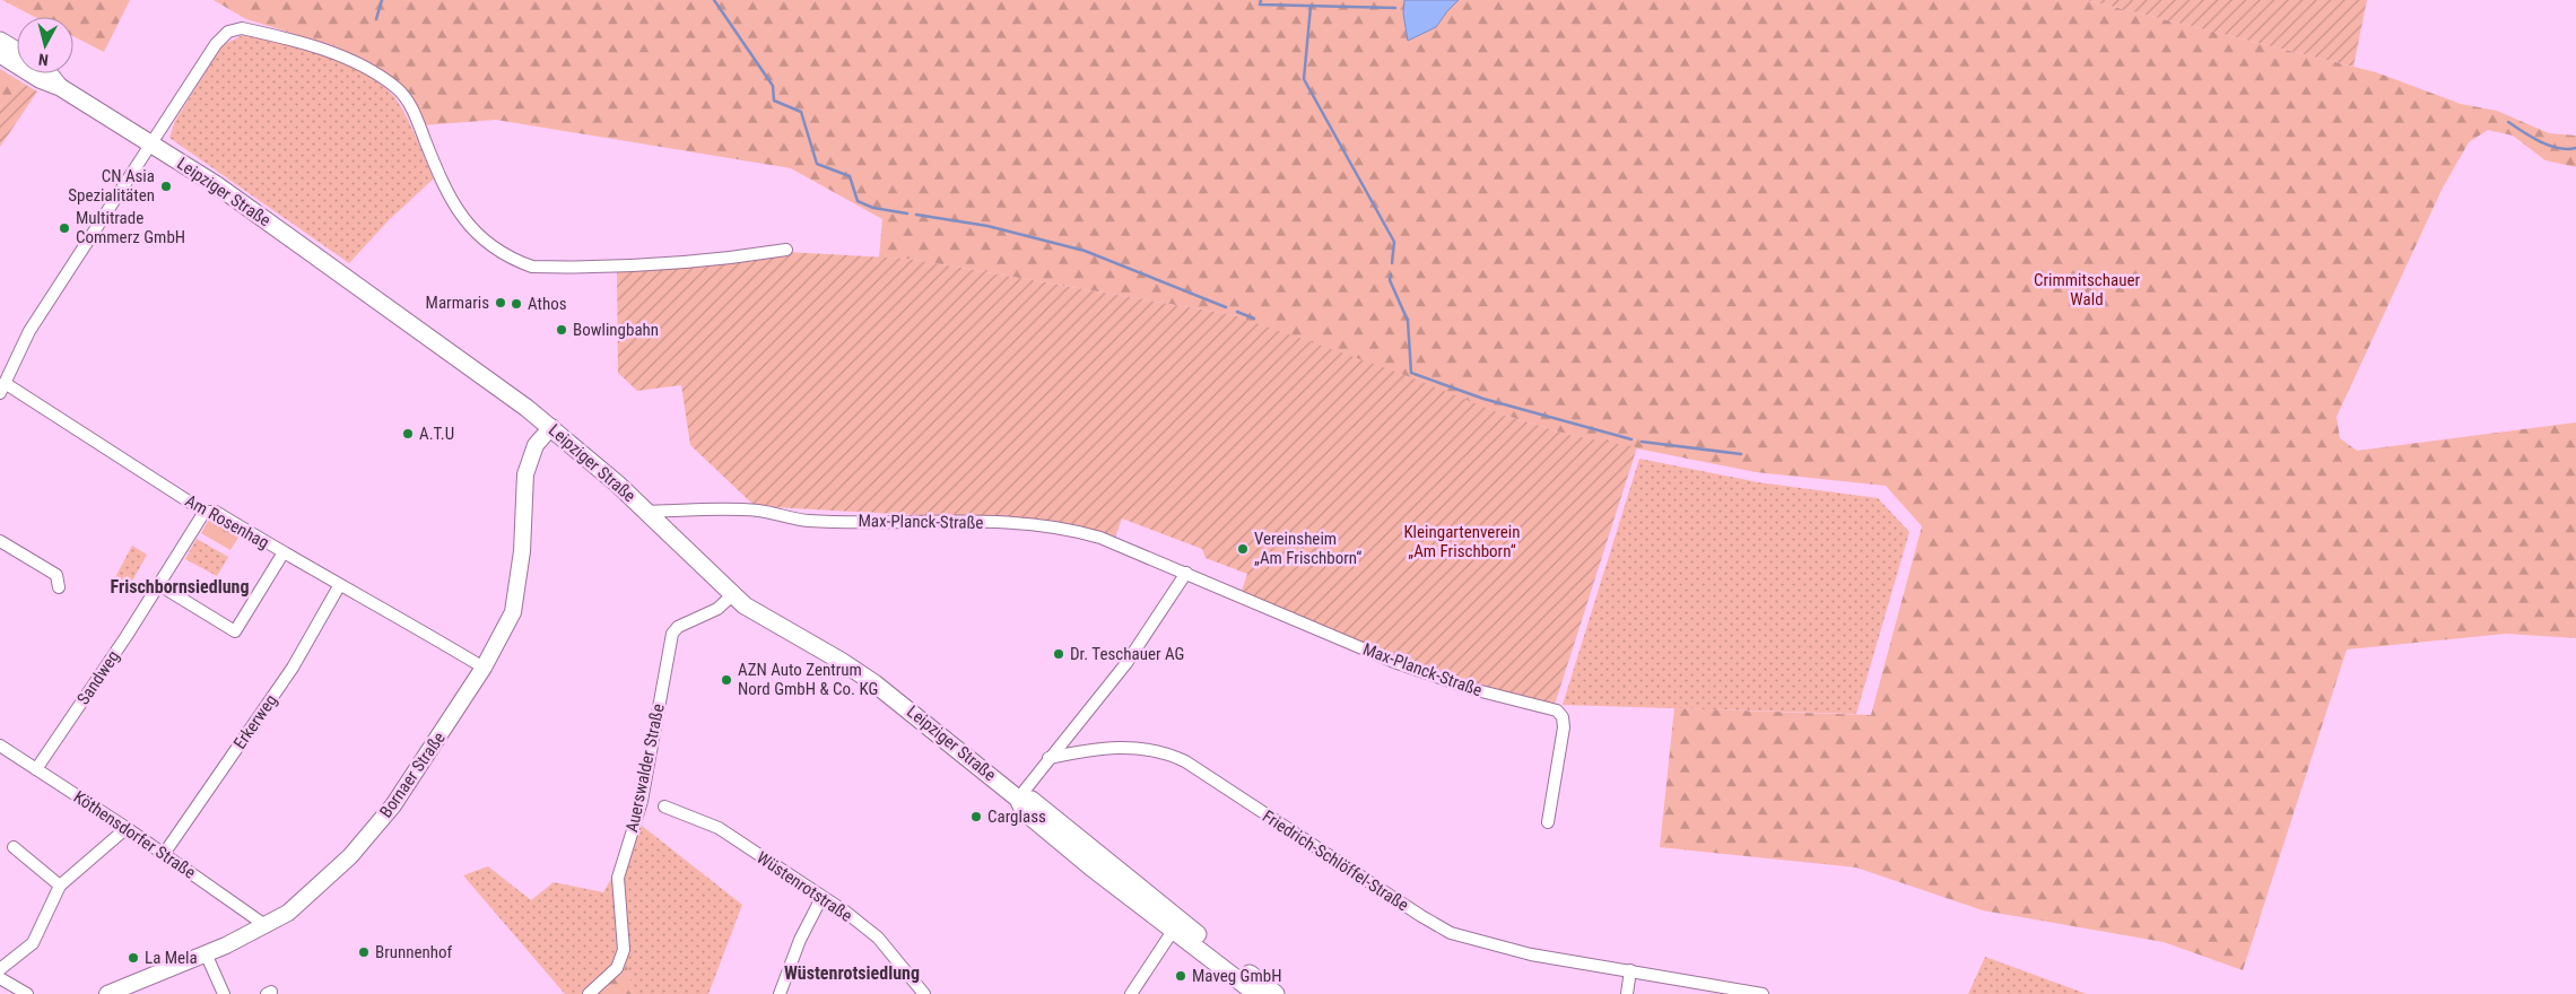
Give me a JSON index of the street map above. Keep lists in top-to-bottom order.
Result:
{
  "streets": {
    "main road": ["Leipziger Straße", "Bornaer Straße"],
    "street": [
      "Am Rosenhag",
      "Max-Planck-Straße",
      "Sandweg",
      "Erkerweg",
      "Auerswalder Straße",
      "Köthensdorfer Straße",
      "Friedrich-Schlöffel-Straße",
      "Wüstenrotstraße"
    ]
  },
  "crossings": [
    ["Leipziger Straße", "Max-Planck-Straße"],
    ["Leipziger Straße", "Auerswalder Straße"],
    ["Leipziger Straße", "Bornaer Straße"],
    ["Am Rosenhag", "Sandweg"],
    ["Am Rosenhag", "Erkerweg"],
    ["Am Rosenhag", "Bornaer Straße"],
    ["Sandweg", "Köthensdorfer Straße"],
    ["Erkerweg", "Köthensdorfer Straße"],
    ["Bornaer Straße", "Köthensdorfer Straße"]
  ],
  "districts": ["Frischbornsiedlung", "Wüstenrotsiedlung"],
  "parks": ["Crimmitschauer Wald", "Kleingartenverein „Am Frischborn“"],
  "places": [
    "CN Asia Spezialitäten",
    "Multitrade Commerz GmbH",
    "Marmaris",
    "Athos",
    "Bowlingbahn",
    "A.T.U",
    "Vereinsheim „Am Frischborn“",
    "Dr. Teschauer AG",
    "AZN Auto Zentrum Nord GmbH & Co. KG",
    "Carglass",
    "Brunnenhof",
    "La Mela",
    "Maveg GmbH"
  ],
  "north": "bottom"
}
